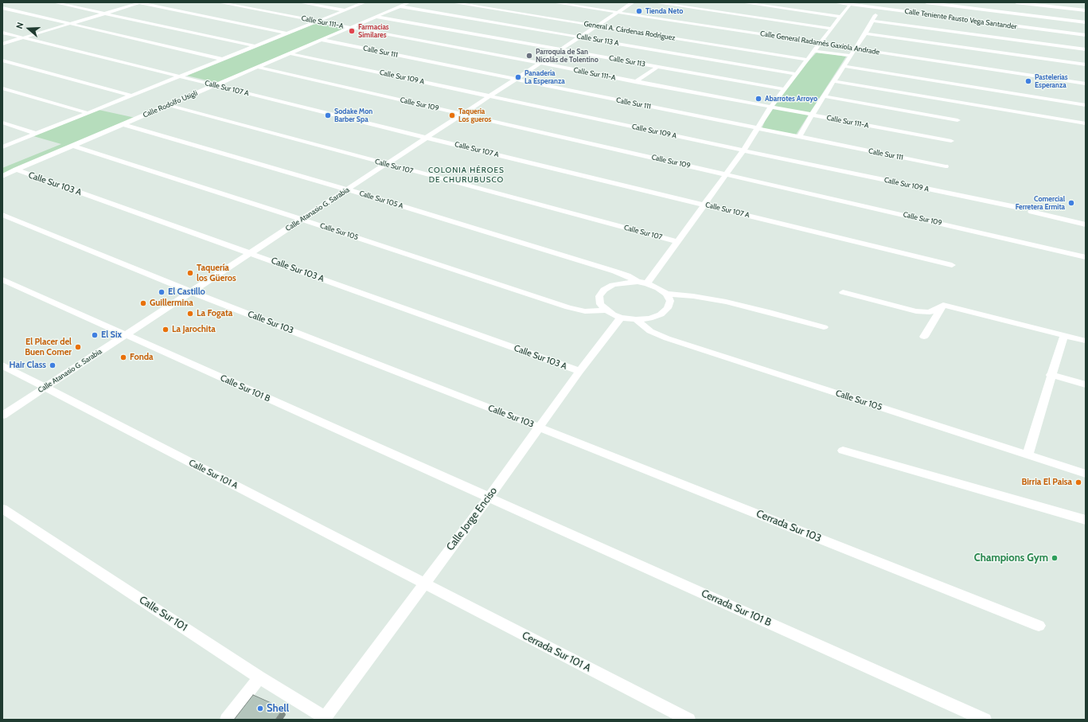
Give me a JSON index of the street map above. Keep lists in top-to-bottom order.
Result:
{
  "streets": {
    "street": [
      "Calle Teniente Fausto Vega Santander",
      "Calle Sur 111-A",
      "General A. Cárdenas Rodríguez",
      "Calle Sur 113 A",
      "Calle General Radamés Gaxiola Andrade",
      "Calle Sur 111",
      "Calle Sur 113",
      "Calle Sur 109 A",
      "Calle Sur 107 A",
      "Calle Rodolfo Usigli",
      "Calle Sur 109",
      "Calle Sur 107",
      "Calle Sur 103 A",
      "Calle Sur 105 A",
      "Calle Atanasio G. Sarabia",
      "Calle Sur 105",
      "Calle Sur 103",
      "Calle Sur 101 B",
      "Calle Sur 101 A",
      "Calle Jorge Enciso",
      "Cerrada Sur 103",
      "Cerrada Sur 101 B",
      "Calle Sur 101",
      "Cerrada Sur 101 A"
    ]
  },
  "crossings": [
    ["Calle Sur 111-A", "Calle Rodolfo Usigli"],
    ["Calle Sur 111-A", "Calle Atanasio G. Sarabia"],
    ["General A. Cárdenas Rodríguez", "Calle Atanasio G. Sarabia"],
    ["Calle Sur 113 A", "Calle Rodolfo Usigli"],
    ["Calle Sur 113 A", "Calle Atanasio G. Sarabia"],
    ["Calle General Radamés Gaxiola Andrade", "Calle Atanasio G. Sarabia"],
    ["Calle Sur 111", "Calle Rodolfo Usigli"],
    ["Calle Sur 111", "Calle Atanasio G. Sarabia"],
    ["Calle Sur 113", "Calle Rodolfo Usigli"],
    ["Calle Sur 113", "Calle Atanasio G. Sarabia"],
    ["Calle Sur 109 A", "Calle Rodolfo Usigli"],
    ["Calle Sur 109 A", "Calle Atanasio G. Sarabia"],
    ["Calle Sur 107 A", "Calle Rodolfo Usigli"],
    ["Calle Sur 107 A", "Calle Atanasio G. Sarabia"],
    ["Calle Rodolfo Usigli", "Calle Sur 109"],
    ["Calle Rodolfo Usigli", "Calle Sur 107"],
    ["Calle Rodolfo Usigli", "Calle Sur 103 A"],
    ["Calle Rodolfo Usigli", "Calle Sur 105 A"],
    ["Calle Rodolfo Usigli", "Calle Sur 105"],
    ["Calle Sur 109", "Calle Atanasio G. Sarabia"],
    ["Calle Sur 107", "Calle Atanasio G. Sarabia"],
    ["Calle Sur 103 A", "Calle Atanasio G. Sarabia"],
    ["Calle Sur 103 A", "Calle Jorge Enciso"],
    ["Calle Sur 105 A", "Calle Atanasio G. Sarabia"],
    ["Calle Atanasio G. Sarabia", "Calle Sur 105"],
    ["Calle Atanasio G. Sarabia", "Calle Sur 103"],
    ["Calle Atanasio G. Sarabia", "Calle Sur 101 B"],
    ["Calle Atanasio G. Sarabia", "Calle Sur 101 A"],
    ["Calle Sur 103", "Calle Jorge Enciso"],
    ["Calle Sur 103", "Cerrada Sur 103"],
    ["Calle Sur 101 B", "Calle Jorge Enciso"],
    ["Calle Sur 101 B", "Cerrada Sur 101 B"],
    ["Calle Sur 101 A", "Calle Jorge Enciso"],
    ["Calle Sur 101 A", "Cerrada Sur 101 A"],
    ["Calle Jorge Enciso", "Cerrada Sur 103"],
    ["Calle Jorge Enciso", "Cerrada Sur 101 B"],
    ["Calle Jorge Enciso", "Calle Sur 101"],
    ["Calle Jorge Enciso", "Cerrada Sur 101 A"]
  ],
  "districts": ["COLONIA HÉROES DE CHURUBUSCO"],
  "places": [
    "Tienda Neto",
    "Farmacias Similares",
    "Parroquia de San Nicolás de Tolentino",
    "Panadería La Esperanza",
    "Pastelerías Esperanza",
    "Abarrotes Arroyo",
    "Sodake Mon Barber Spa",
    "Taqueria Los gueros",
    "Comercial Ferretera Ermita",
    "Taquería los Güeros",
    "El Castillo",
    "Guillermina",
    "La Fogata",
    "La Jarochita",
    "El Six",
    "El Placer del Buen Comer",
    "Fonda",
    "Hair Class",
    "Birria El Paisa",
    "Champions Gym",
    "Shell"
  ],
  "north": "left"
}
